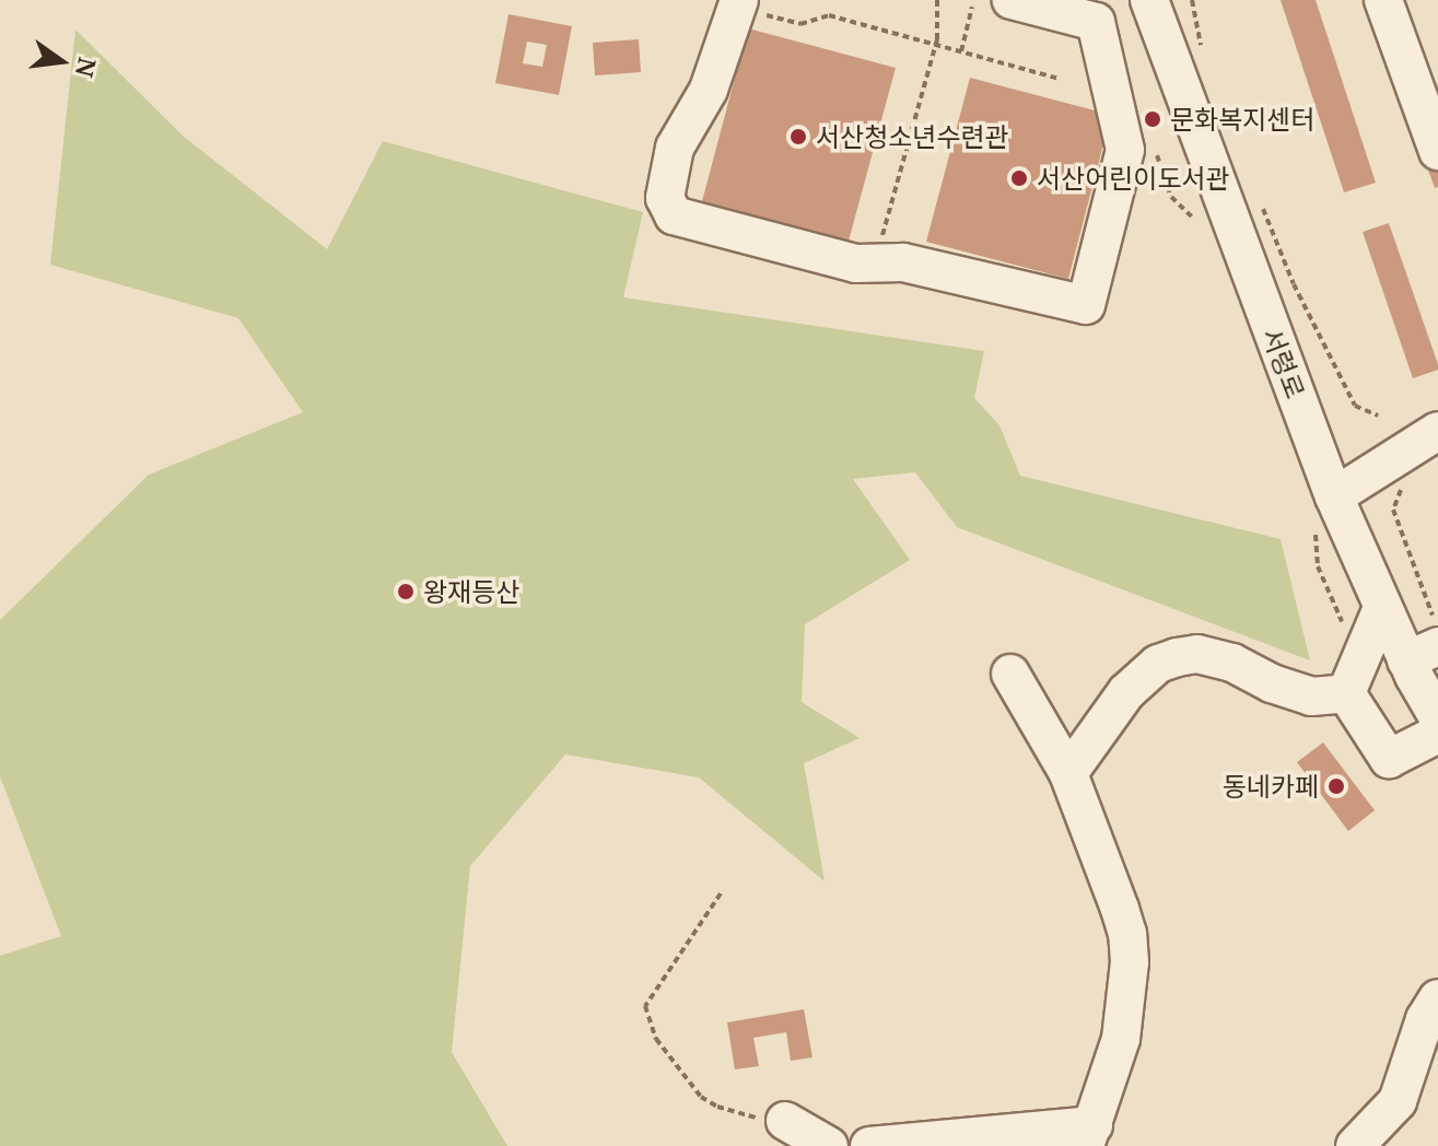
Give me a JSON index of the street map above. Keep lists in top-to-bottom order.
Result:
{
  "streets": {
    "street": ["서령로"]
  },
  "places": [
    "문화복지센터",
    "서산청소년수련관",
    "서산어린이도서관",
    "왕재등산",
    "동네카페"
  ],
  "north": "right"
}
